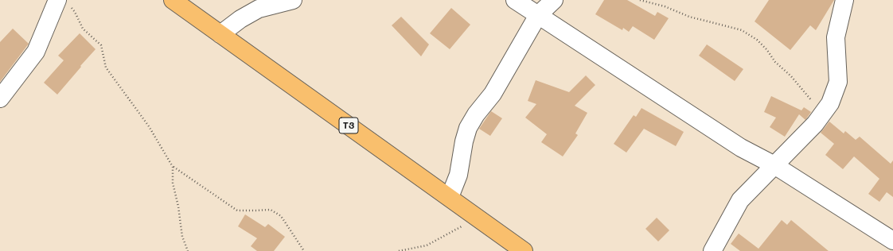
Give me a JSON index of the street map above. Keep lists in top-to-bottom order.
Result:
{
  "streets": {
    "highway": ["T3"]
  }
}
